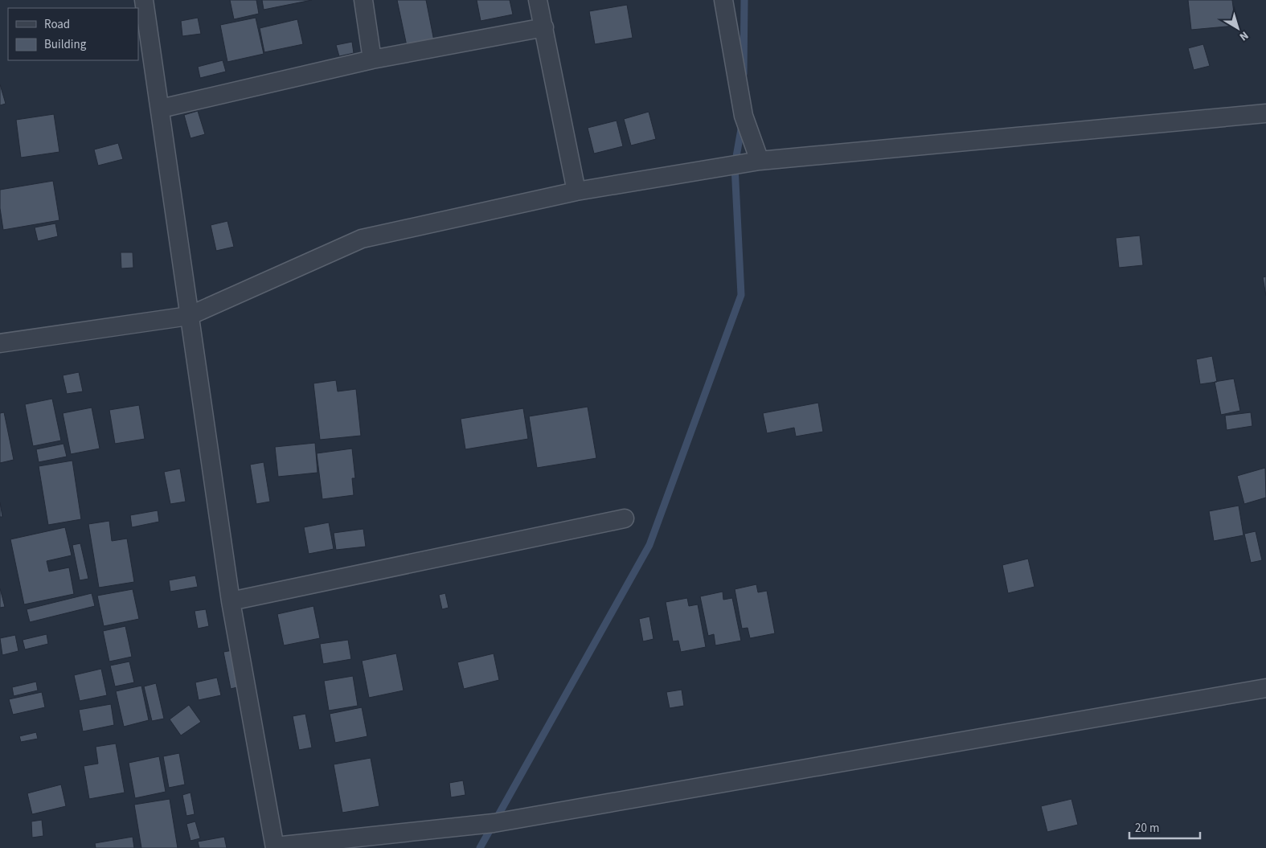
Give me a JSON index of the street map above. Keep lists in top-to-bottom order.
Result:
{
  "legend": ["Road", "Building"],
  "scale_bar": "20 m",
  "north": "bottom right"
}
